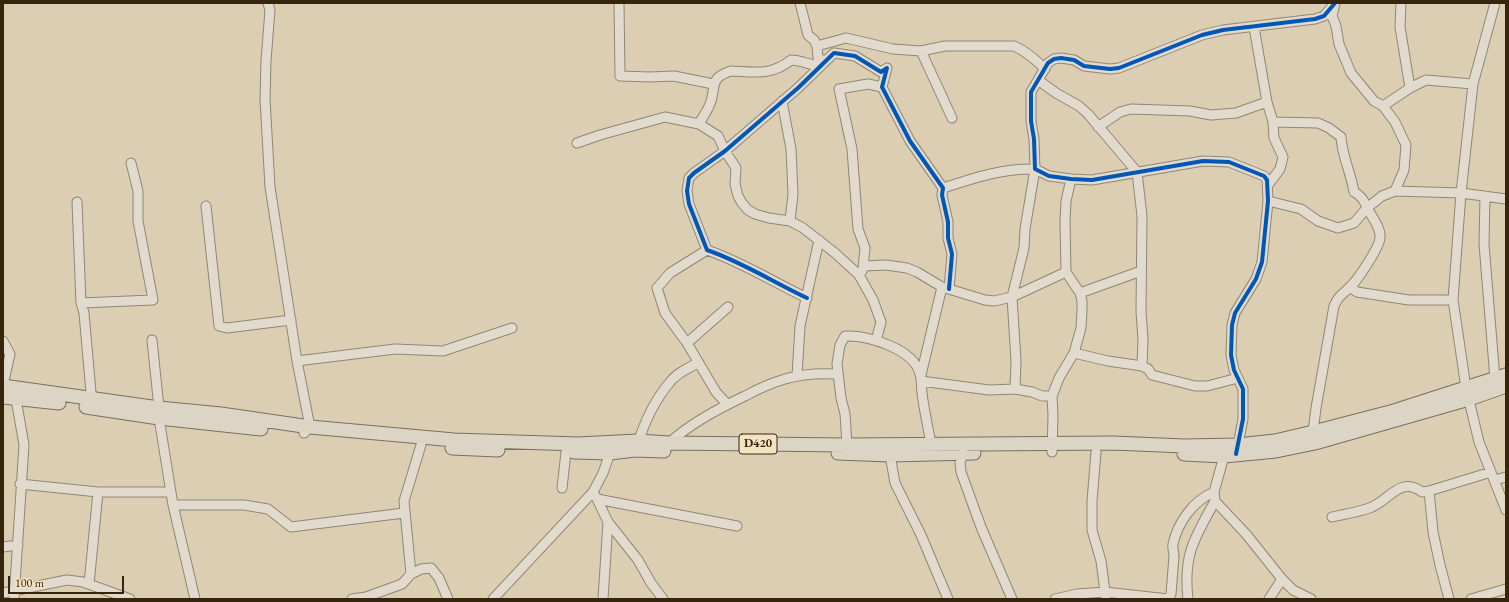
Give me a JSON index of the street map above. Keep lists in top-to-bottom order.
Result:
{
  "streets": {
    "highway": ["D420"]
  },
  "scale_bar": "100 m"
}
